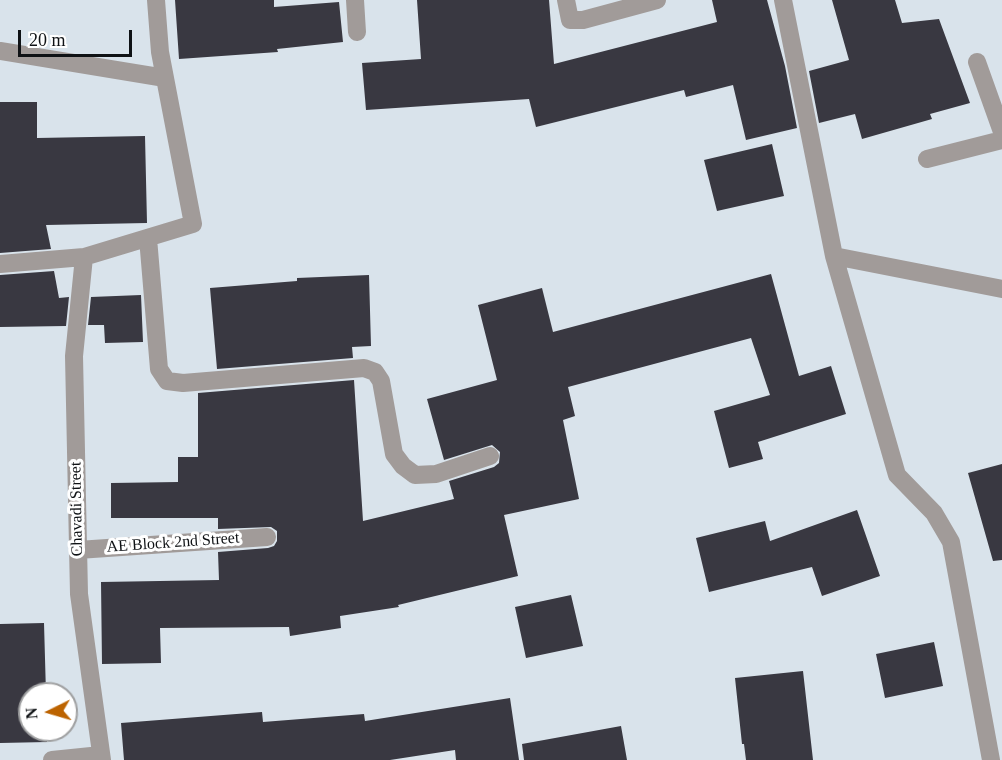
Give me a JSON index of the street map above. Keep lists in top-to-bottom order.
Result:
{
  "streets": {
    "street": ["Chavadi Street", "AE Block 2nd Street"]
  },
  "crossings": [
    ["Chavadi Street", "AE Block 2nd Street"]
  ],
  "scale_bar": "20 m",
  "north": "left"
}
